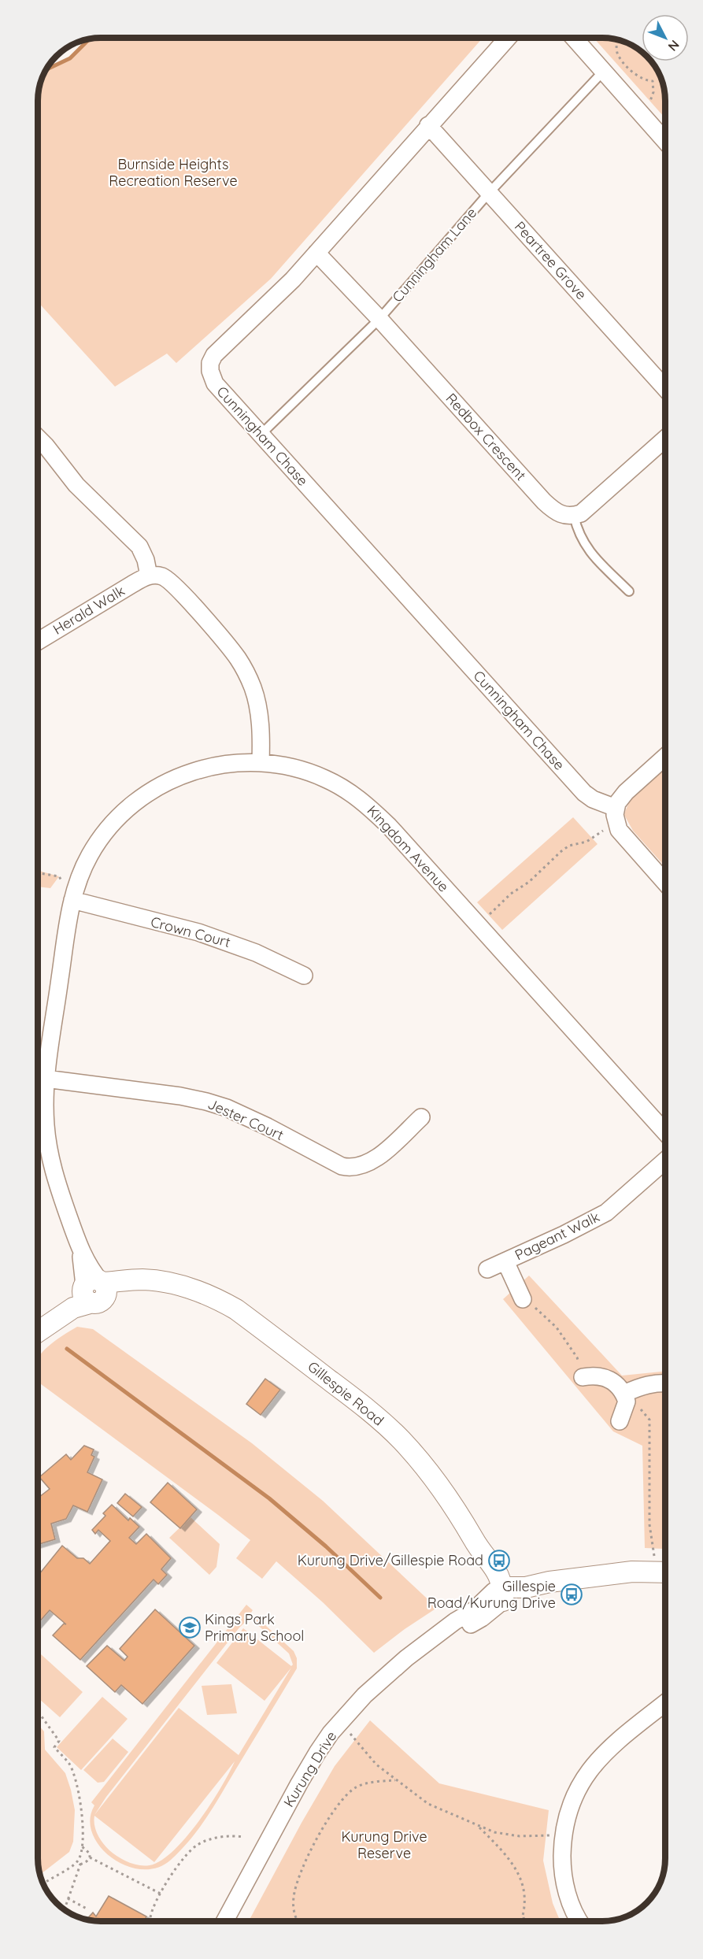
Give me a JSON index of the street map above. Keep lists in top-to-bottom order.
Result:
{
  "streets": {
    "street": [
      "Peartree Grove",
      "Cunningham Chase",
      "Redbox Crescent",
      "Herald Walk",
      "Kingdom Avenue",
      "Crown Court",
      "Jester Court",
      "Pageant Walk",
      "Gillespie Road",
      "Kurung Drive"
    ],
    "lane": ["Cunningham Lane"]
  },
  "crossings": [
    ["Cunningham Lane", "Peartree Grove"],
    ["Cunningham Lane", "Cunningham Chase"],
    ["Cunningham Lane", "Redbox Crescent"],
    ["Peartree Grove", "Cunningham Chase"],
    ["Cunningham Chase", "Redbox Crescent"],
    ["Kingdom Avenue", "Crown Court"],
    ["Kingdom Avenue", "Jester Court"],
    ["Kingdom Avenue", "Gillespie Road"],
    ["Gillespie Road", "Kurung Drive"]
  ],
  "parks": ["Burnside Heights Recreation Reserve", "Kurung Drive Reserve"],
  "places": {
    "bus stop": ["Kurung Drive/Gillespie Road", "Gillespie Road/Kurung Drive"],
    "school or university": ["Kings Park Primary School"]
  },
  "north": "bottom right"
}
